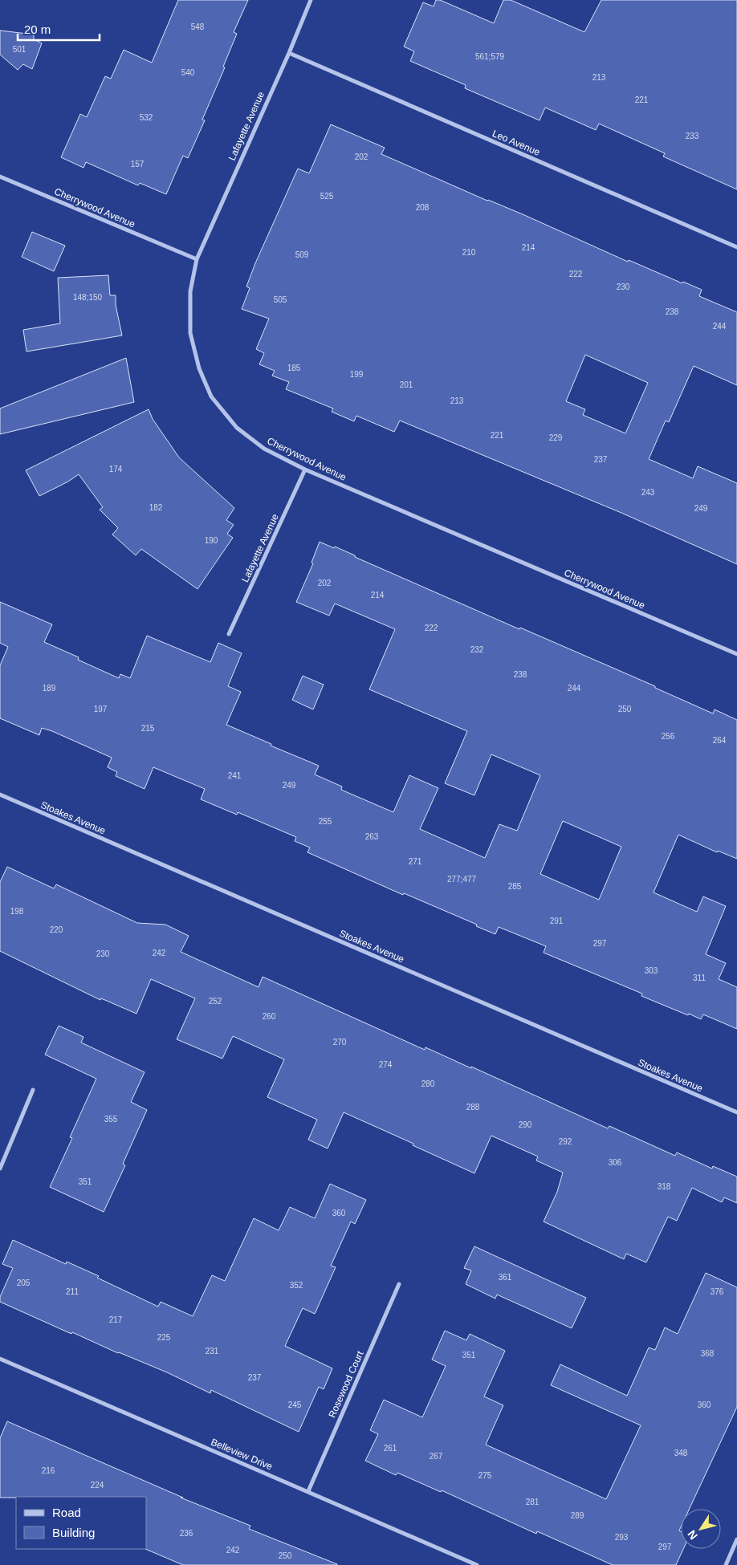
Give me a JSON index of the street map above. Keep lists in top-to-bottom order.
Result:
{
  "streets": {
    "street": [
      "Lafayette Avenue",
      "Leo Avenue",
      "Cherrywood Avenue",
      "Stoakes Avenue",
      "Rosewood Court",
      "Belleview Drive"
    ]
  },
  "crossings": [
    ["Lafayette Avenue", "Leo Avenue"],
    ["Lafayette Avenue", "Cherrywood Avenue"],
    ["Rosewood Court", "Belleview Drive"]
  ],
  "house_numbers": [
    "548",
    "501",
    "561;579",
    "540",
    "213",
    "221",
    "532",
    "233",
    "202",
    "157",
    "525",
    "208",
    "214",
    "210",
    "509",
    "222",
    "230",
    "148;150",
    "505",
    "238",
    "244",
    "185",
    "199",
    "201",
    "213",
    "221",
    "229",
    "237",
    "174",
    "243",
    "182",
    "249",
    "190",
    "202",
    "214",
    "222",
    "232",
    "238",
    "189",
    "244",
    "197",
    "250",
    "215",
    "256",
    "264",
    "241",
    "249",
    "255",
    "263",
    "271",
    "277;477",
    "285",
    "198",
    "291",
    "220",
    "297",
    "242",
    "230",
    "303",
    "311",
    "252",
    "260",
    "270",
    "274",
    "280",
    "288",
    "355",
    "290",
    "292",
    "306",
    "351",
    "318",
    "360",
    "361",
    "205",
    "352",
    "211",
    "376",
    "217",
    "225",
    "231",
    "368",
    "351",
    "237",
    "245",
    "360",
    "261",
    "348",
    "267",
    "216",
    "275",
    "224",
    "281",
    "289",
    "236",
    "293",
    "297",
    "242",
    "250"
  ],
  "legend": ["Road", "Building"],
  "scale_bar": "20 m",
  "north": "bottom left"
}
